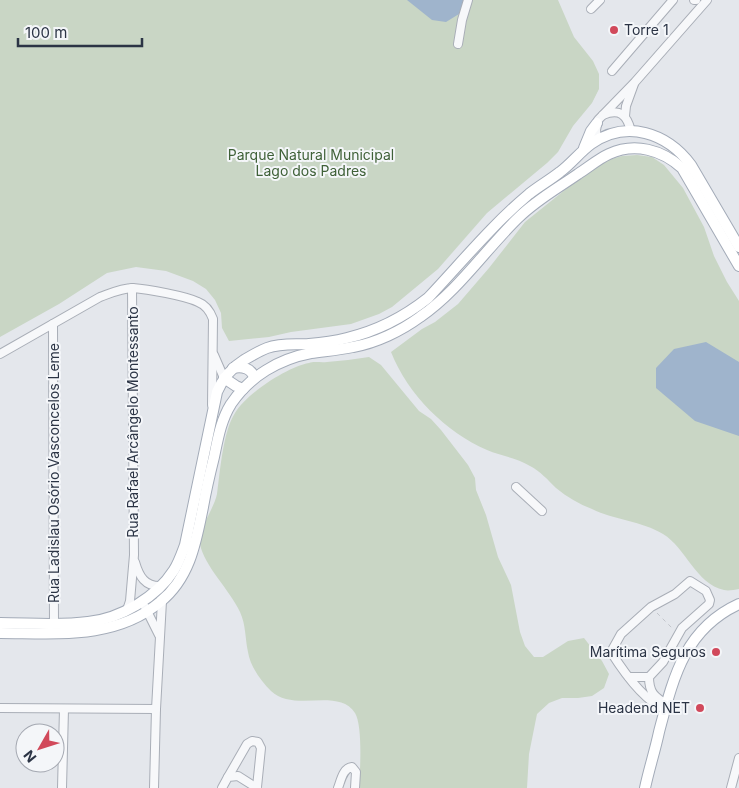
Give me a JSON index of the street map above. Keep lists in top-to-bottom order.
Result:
{
  "streets": {
    "street": ["Rua Rafael Arcângelo Montessanto", "Rua Ladislau Osório Vasconcelos Leme"]
  },
  "parks": ["Parque Natural Municipal Lago dos Padres"],
  "places": ["Torre 1", "Marítima Seguros", "Headend NET"],
  "scale_bar": "100 m",
  "north": "bottom left"
}
